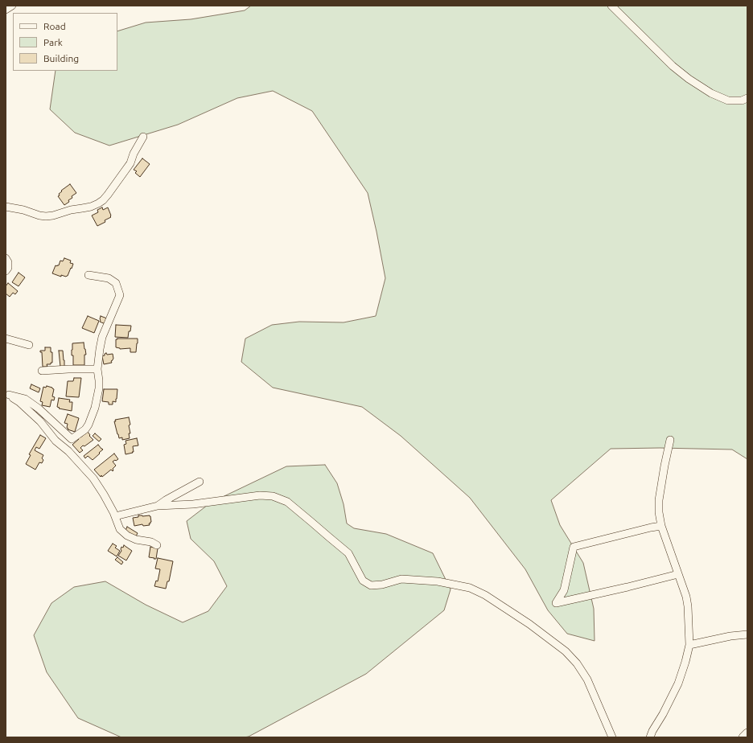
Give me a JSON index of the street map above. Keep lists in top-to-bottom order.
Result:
{
  "legend": ["Road", "Park", "Building"]
}
